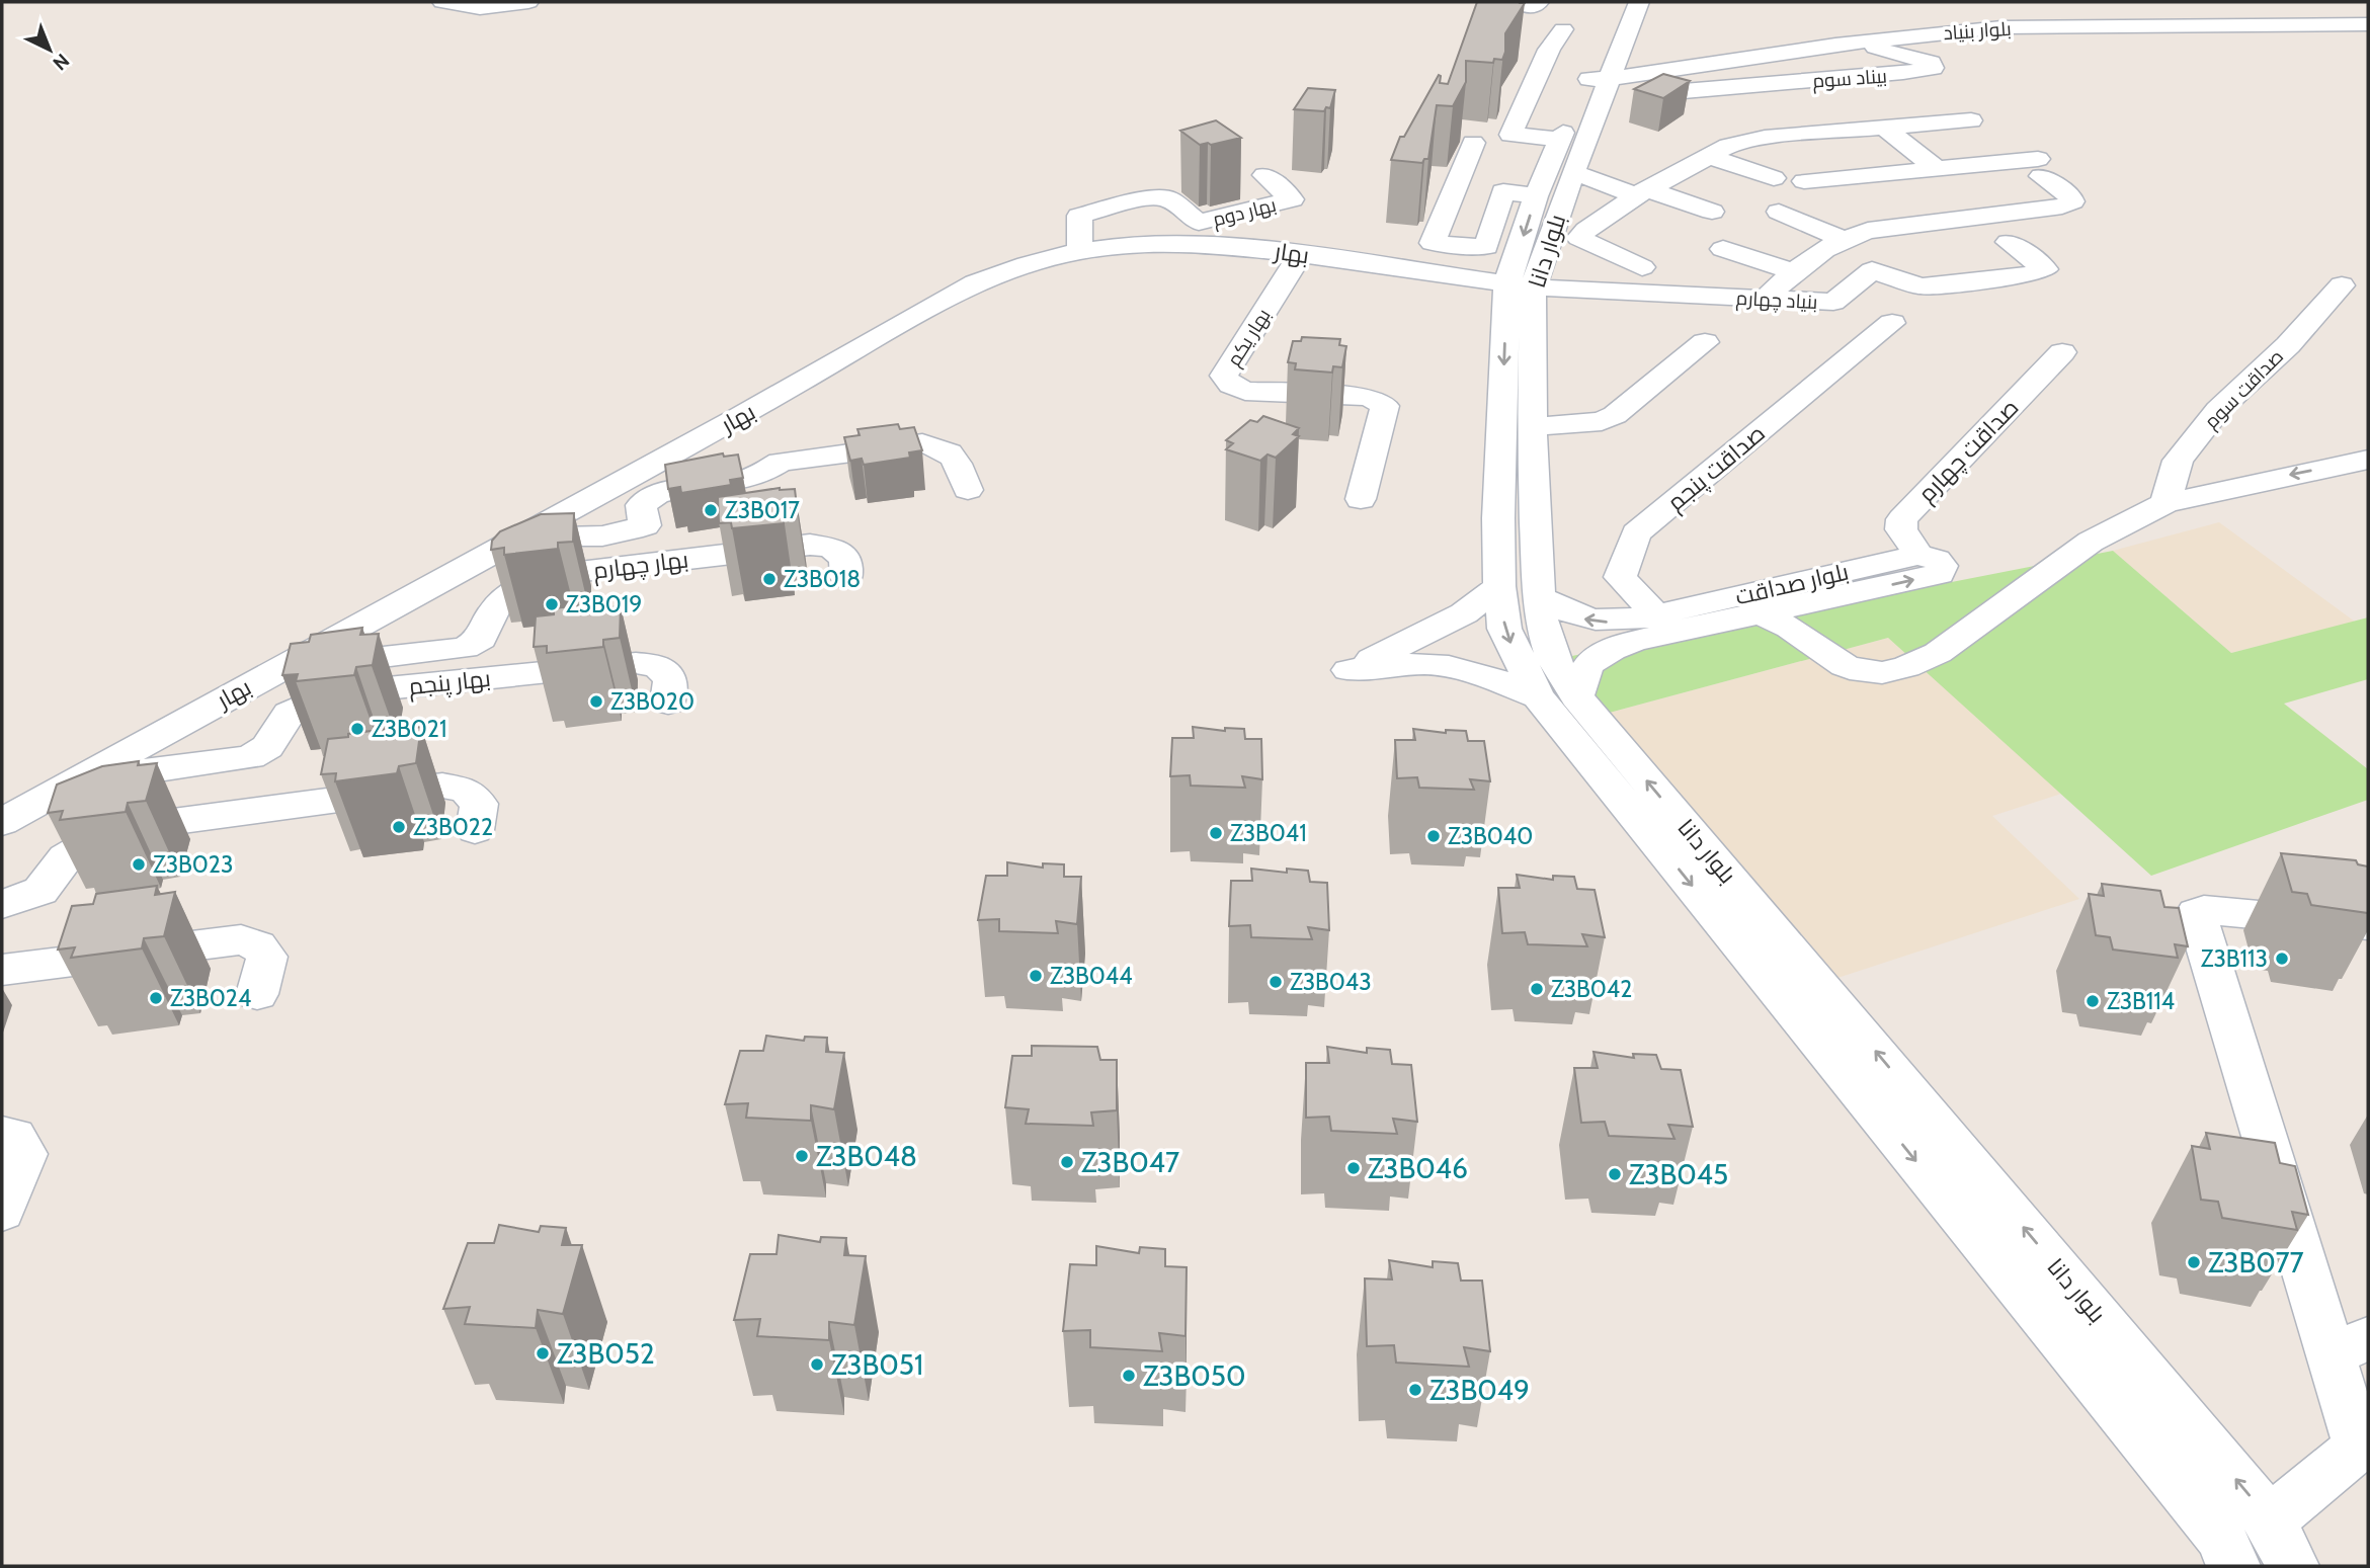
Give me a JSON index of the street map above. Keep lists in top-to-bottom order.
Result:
{
  "streets": {
    "street": [
      "بلوار بنیاد",
      "بیناد سوم",
      "بهار دوم",
      "بلوار دانا",
      "بهار",
      "بنیاد چهارم",
      "بهار یکم",
      "صداقت سوم",
      "صداقت چهارم",
      "صداقت پنجم",
      "بهار چهارم",
      "بلوار صداقت",
      "بهار پنجم"
    ]
  },
  "crossings": [
    ["بلوار بنیاد", "بیناد سوم"],
    ["بلوار بنیاد", "بلوار دانا"],
    ["بهار دوم", "بهار"],
    ["بلوار دانا", "بهار"],
    ["بلوار دانا", "بنیاد چهارم"],
    ["بلوار دانا", "بلوار صداقت"],
    ["بهار", "بنیاد چهارم"],
    ["بهار", "بهار یکم"],
    ["بهار", "بهار چهارم"],
    ["بهار", "بهار پنجم"],
    ["صداقت سوم", "بلوار صداقت"],
    ["صداقت چهارم", "بلوار صداقت"],
    ["صداقت پنجم", "بلوار صداقت"]
  ],
  "places": [
    "Z3B017",
    "Z3B018",
    "Z3B019",
    "Z3B020",
    "Z3B021",
    "Z3B022",
    "Z3B041",
    "Z3B040",
    "Z3B023",
    "Z3B113",
    "Z3B044",
    "Z3B043",
    "Z3B042",
    "Z3B024",
    "Z3B114",
    "Z3B048",
    "Z3B047",
    "Z3B046",
    "Z3B045",
    "Z3B077",
    "Z3B052",
    "Z3B051",
    "Z3B050",
    "Z3B049"
  ],
  "north": "bottom right"
}
